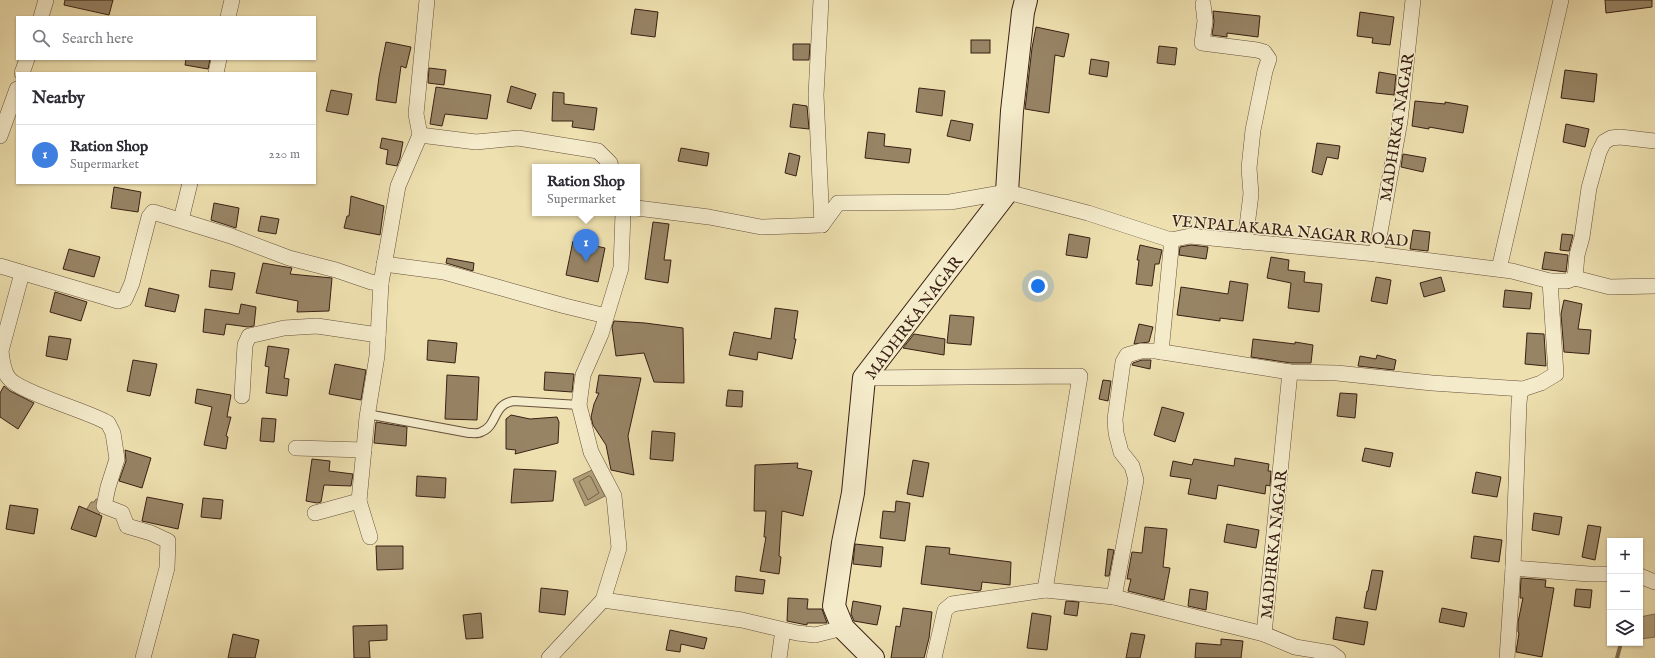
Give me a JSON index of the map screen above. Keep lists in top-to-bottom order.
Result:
{
  "streets": {
    "street": ["MADHRKA NAGAR", "VENPALAKARA NAGAR ROAD"]
  },
  "crossings": [
    ["MADHRKA NAGAR", "VENPALAKARA NAGAR ROAD"]
  ],
  "page": {
    "search": "Search here",
    "heading": "Nearby",
    "list": [
      {
        "mark": "1",
        "name": "Ration Shop",
        "note": "Supermarket",
        "value": "220 m"
      }
    ],
    "popup": ["Ration Shop", "Supermarket"],
    "pins": "1",
    "map_buttons": ["+", "−"]
  }
}
